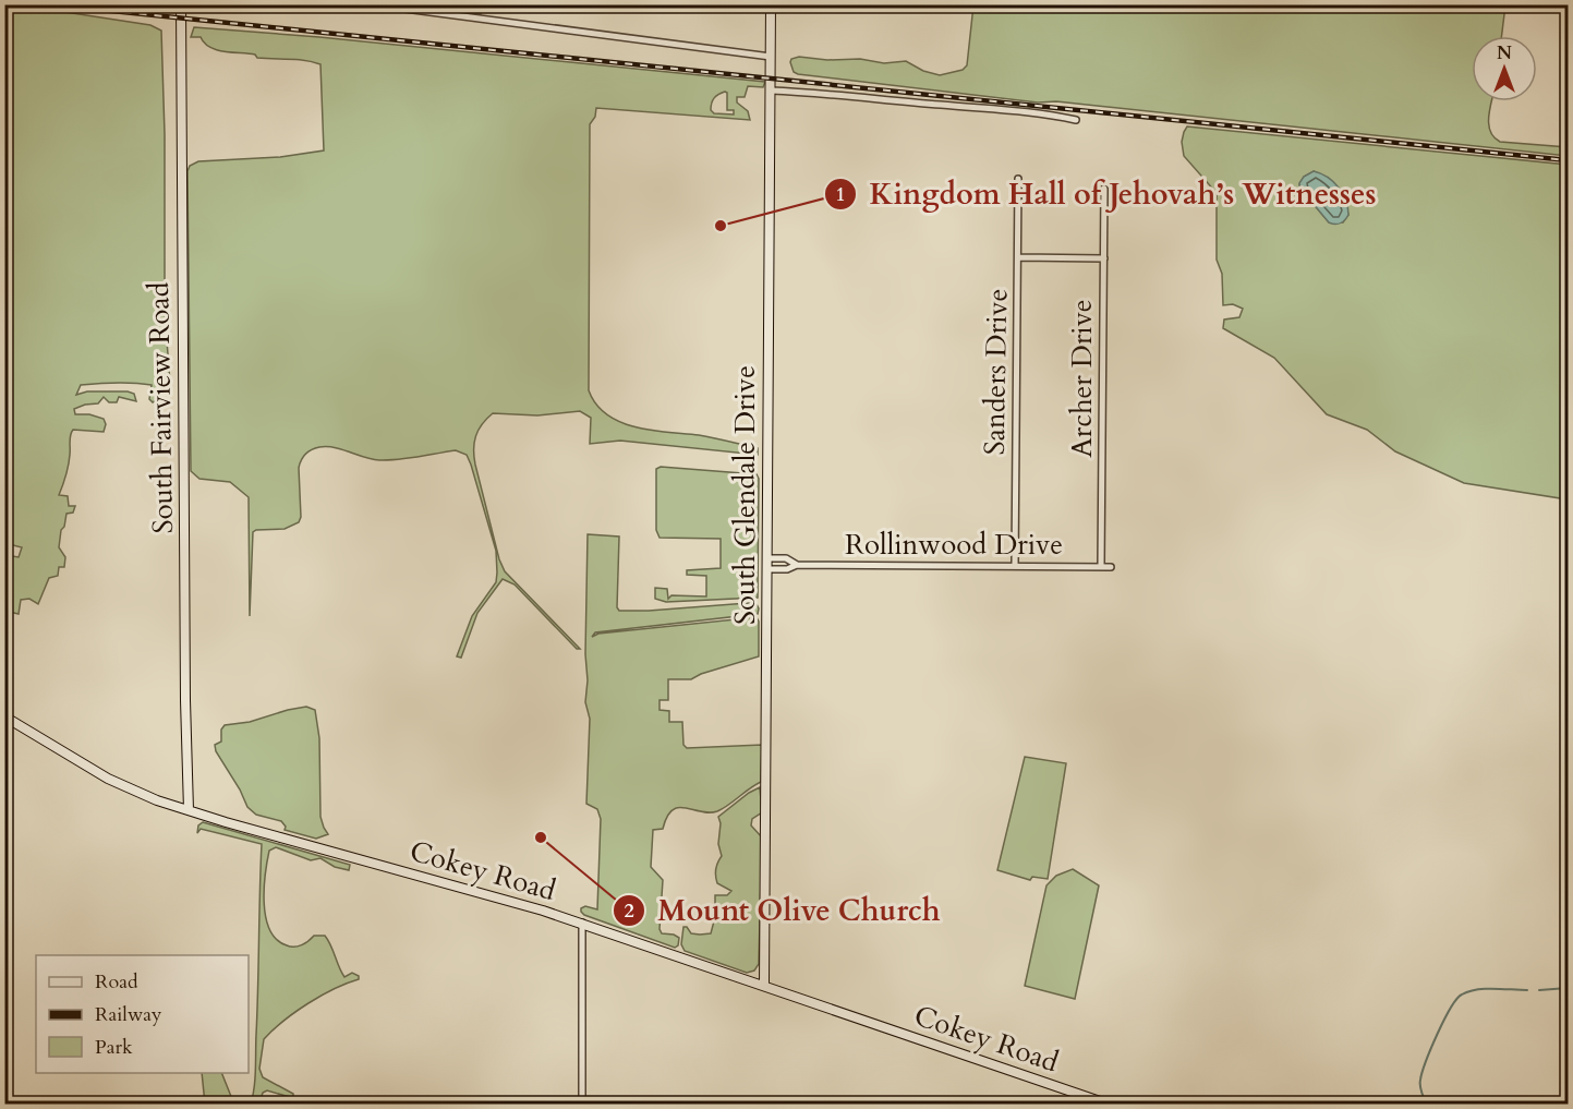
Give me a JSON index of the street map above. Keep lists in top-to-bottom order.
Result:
{
  "streets": {
    "main road": ["South Fairview Road", "South Glendale Drive", "Cokey Road"],
    "street": ["Sanders Drive", "Archer Drive", "Rollinwood Drive"]
  },
  "crossings": [
    ["Sanders Drive", "Rollinwood Drive"],
    ["Archer Drive", "Rollinwood Drive"],
    ["South Fairview Road", "Cokey Road"],
    ["South Glendale Drive", "Rollinwood Drive"],
    ["South Glendale Drive", "Cokey Road"]
  ],
  "places": ["Kingdom Hall of Jehovah’s Witnesses", "Mount Olive Church"],
  "legend": ["Road", "Railway", "Park"],
  "north": "top"
}
